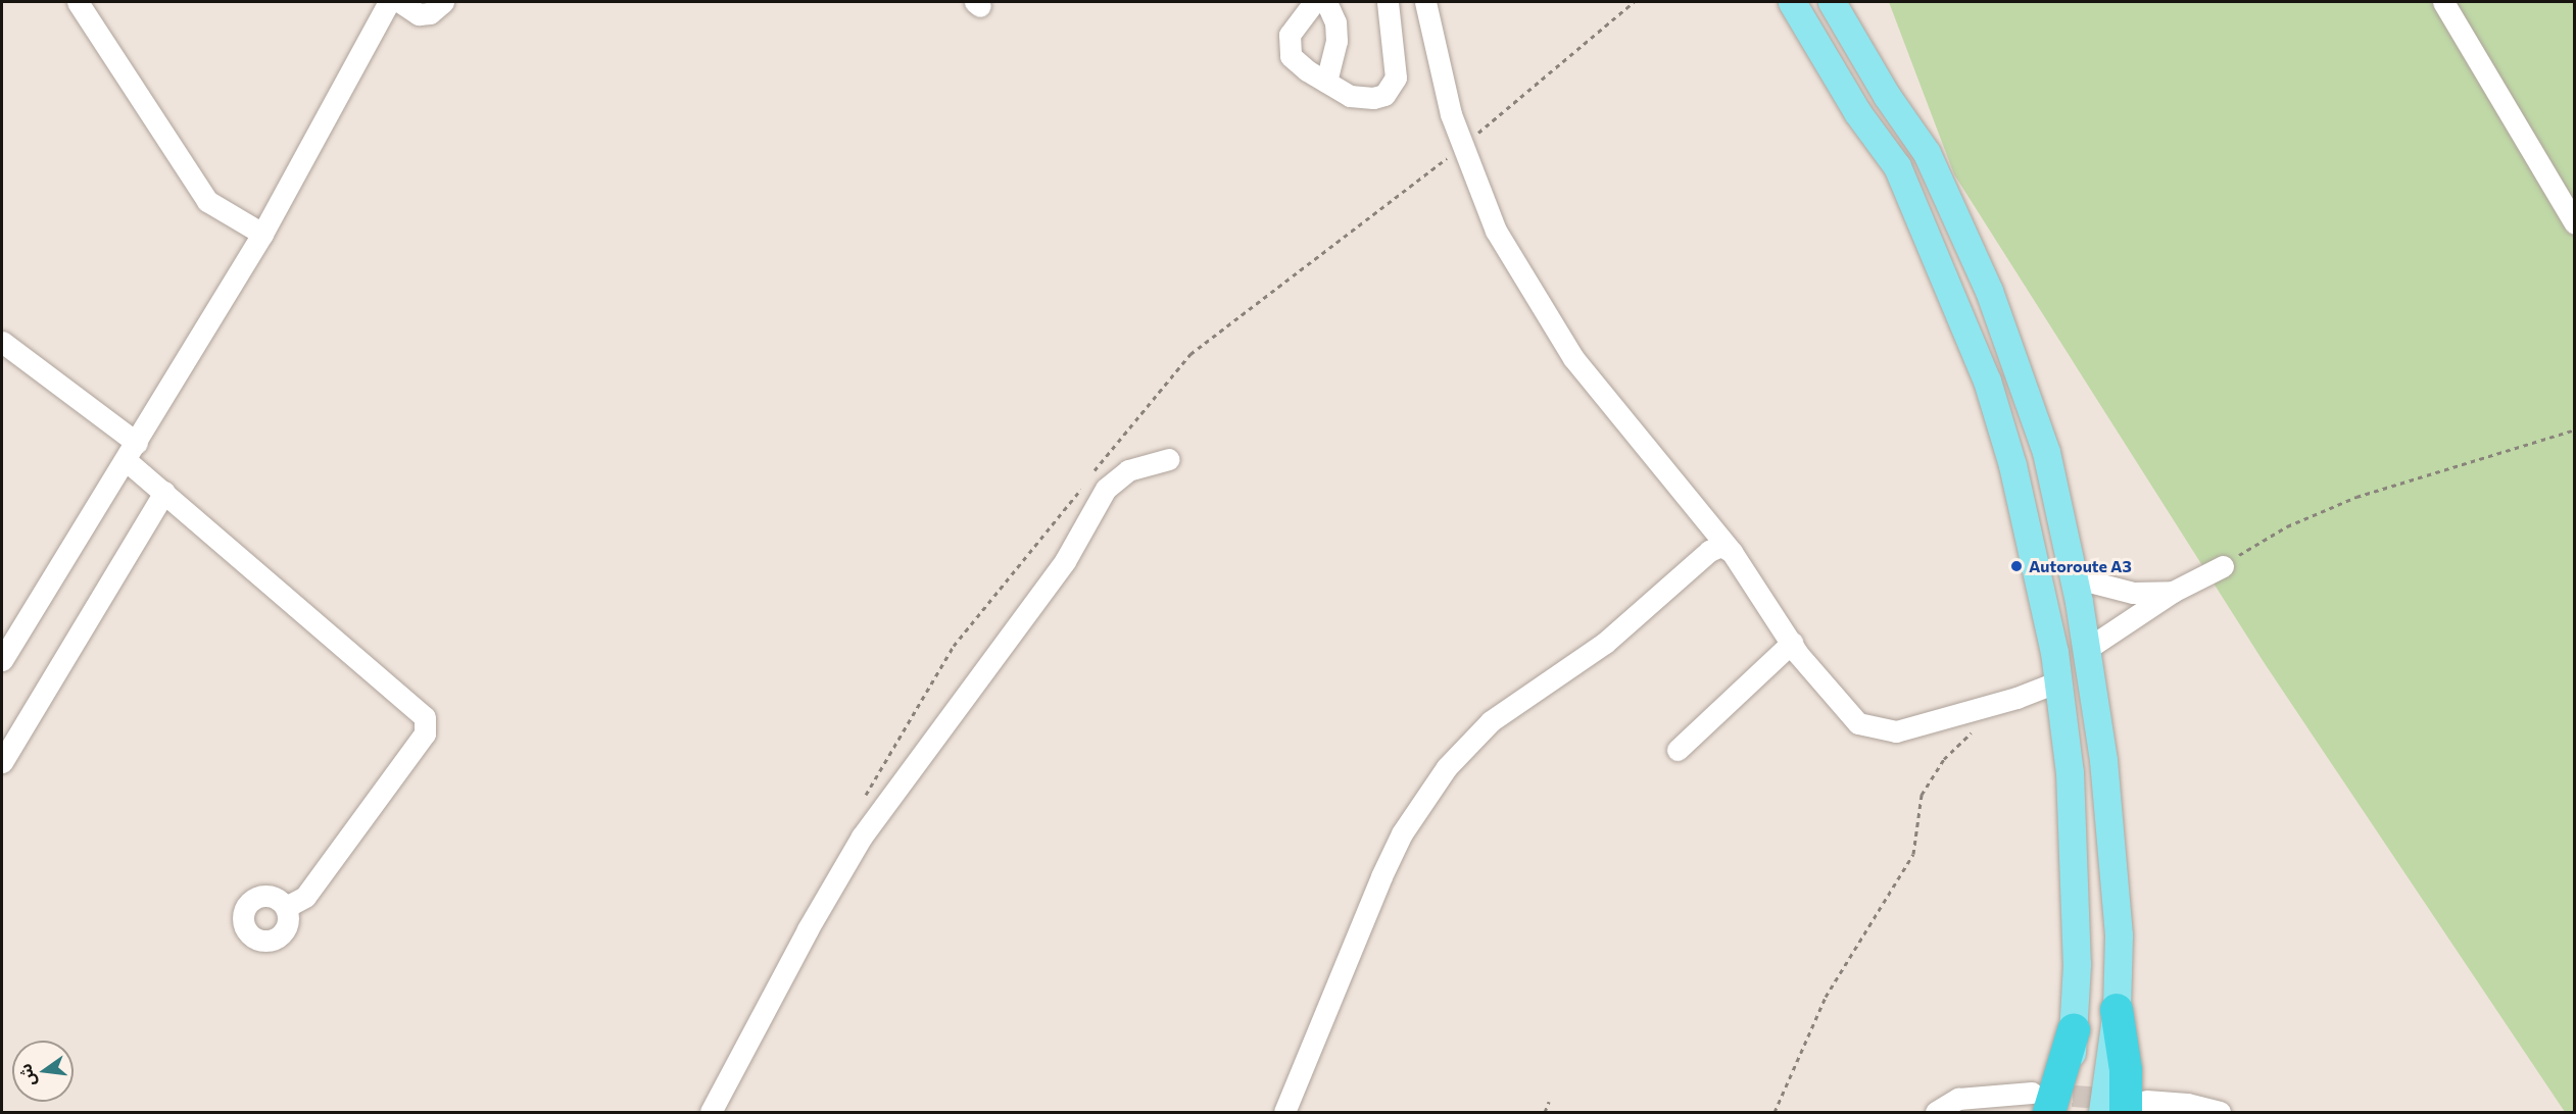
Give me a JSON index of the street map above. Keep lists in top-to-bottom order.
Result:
{
  "places": ["Autoroute A3"],
  "north": "left"
}
